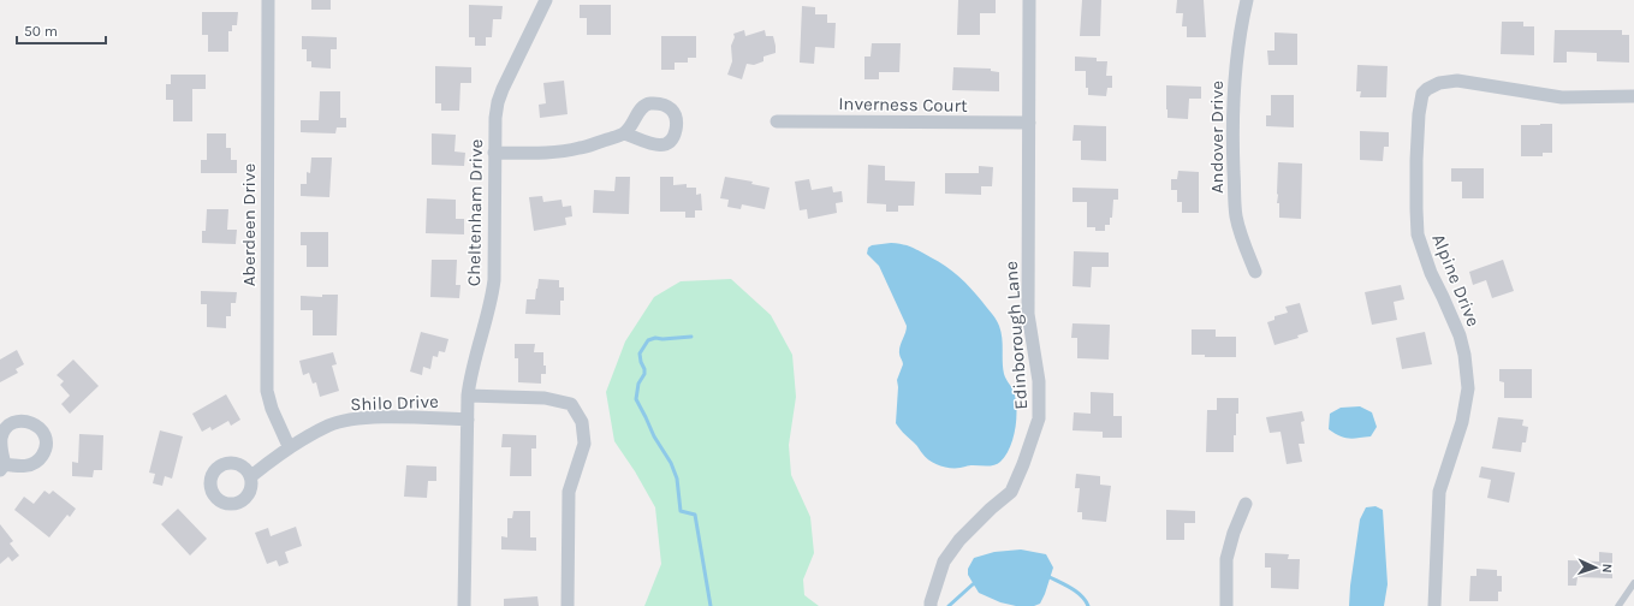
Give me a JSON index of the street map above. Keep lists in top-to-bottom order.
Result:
{
  "streets": {
    "street": [
      "Inverness Court",
      "Andover Drive",
      "Cheltenham Drive",
      "Aberdeen Drive",
      "Alpine Drive",
      "Edinborough Lane",
      "Shilo Drive"
    ]
  },
  "crossings": [
    ["Inverness Court", "Edinborough Lane"],
    ["Cheltenham Drive", "Shilo Drive"],
    ["Aberdeen Drive", "Shilo Drive"]
  ],
  "scale_bar": "50 m",
  "north": "right"
}
